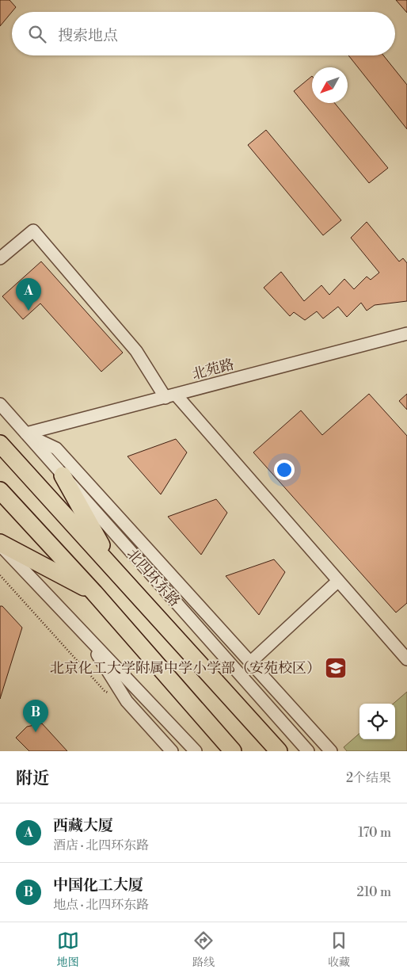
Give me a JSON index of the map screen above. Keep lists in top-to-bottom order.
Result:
{
  "streets": {
    "highway": ["北四环东路"],
    "street": ["北苑路"]
  },
  "crossings": [
    ["北苑路", "北四环东路"]
  ],
  "places": {
    "school or university": ["北京化工大学附属中学小学部（安苑校区）"]
  },
  "north": "bottom left",
  "page": {
    "search": "搜索地点",
    "pins": ["A", "B"],
    "heading": ["附近", "2个结果"],
    "list": [
      {
        "mark": "A",
        "name": "西藏大厦",
        "note": "酒店 · 北四环东路",
        "value": "170 m"
      },
      {
        "mark": "B",
        "name": "中国化工大厦",
        "note": "地点 · 北四环东路",
        "value": "210 m"
      }
    ],
    "nav": ["地图", "路线", "收藏"]
  }
}
